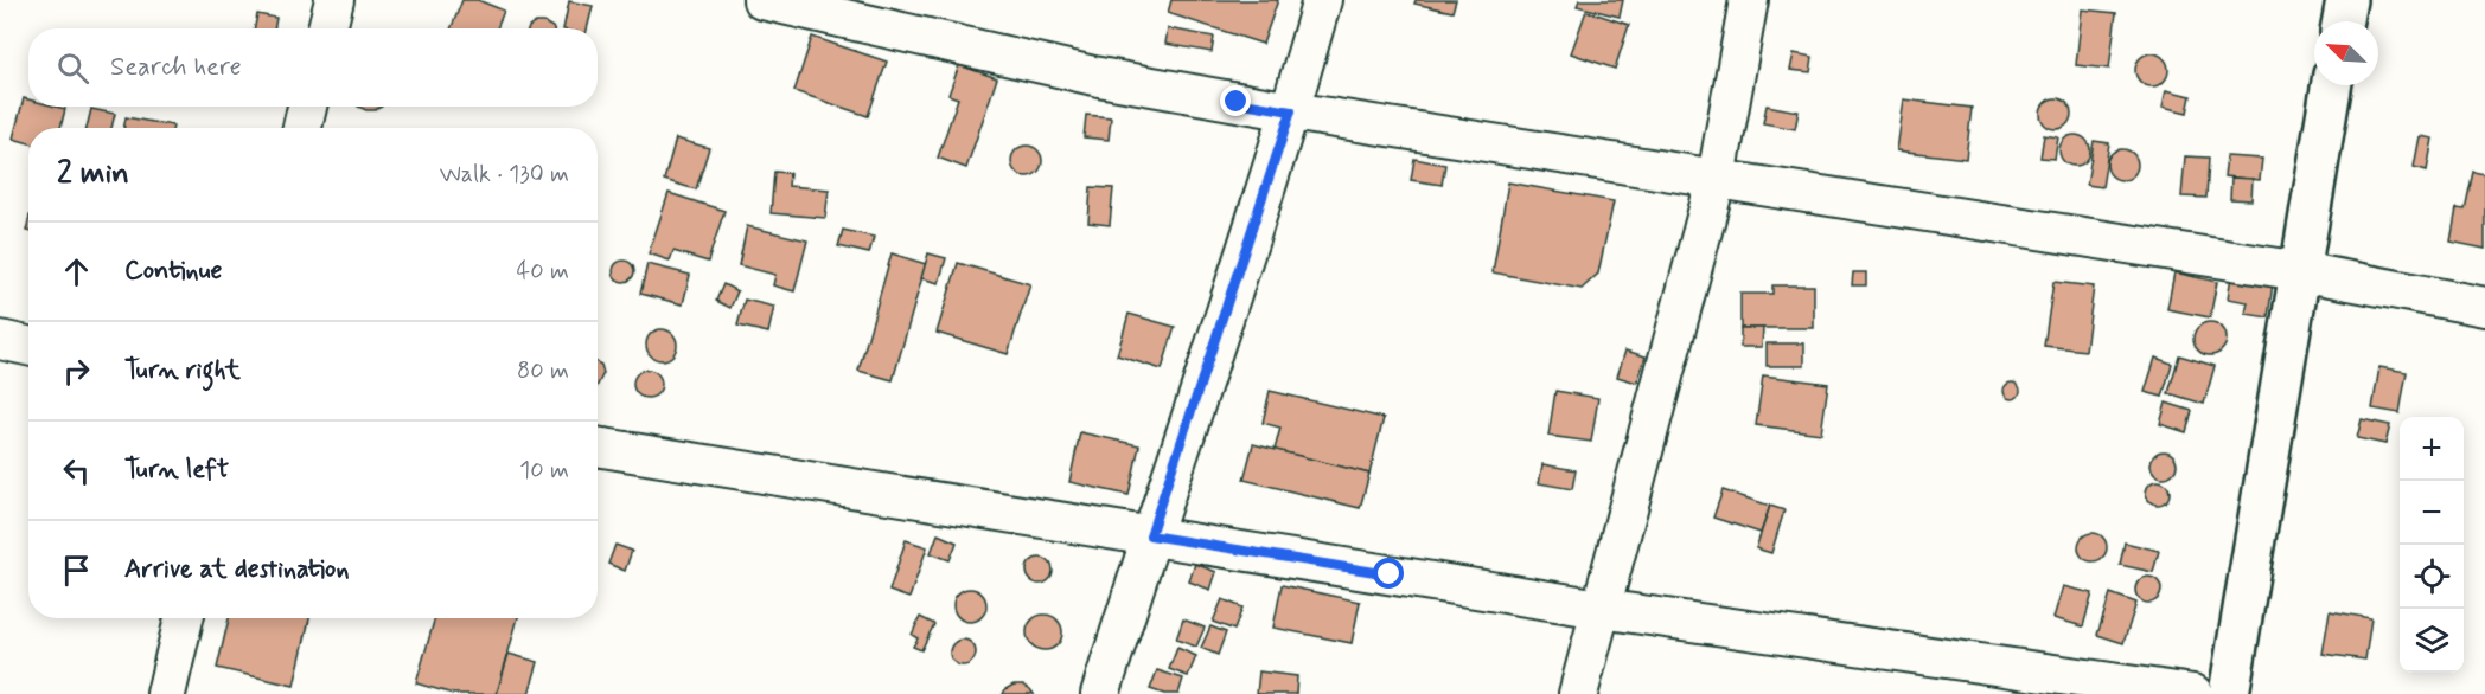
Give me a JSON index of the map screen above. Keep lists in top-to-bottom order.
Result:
{
  "north": "top left",
  "page": {
    "search": "Search here",
    "heading": ["2 min", "Walk · 130 m"],
    "list": [
      ["Continue", "40 m"],
      ["Turn right", "80 m"],
      ["Turn left", "10 m"],
      "Arrive at destination"
    ],
    "map_buttons": ["+", "−"]
  }
}
